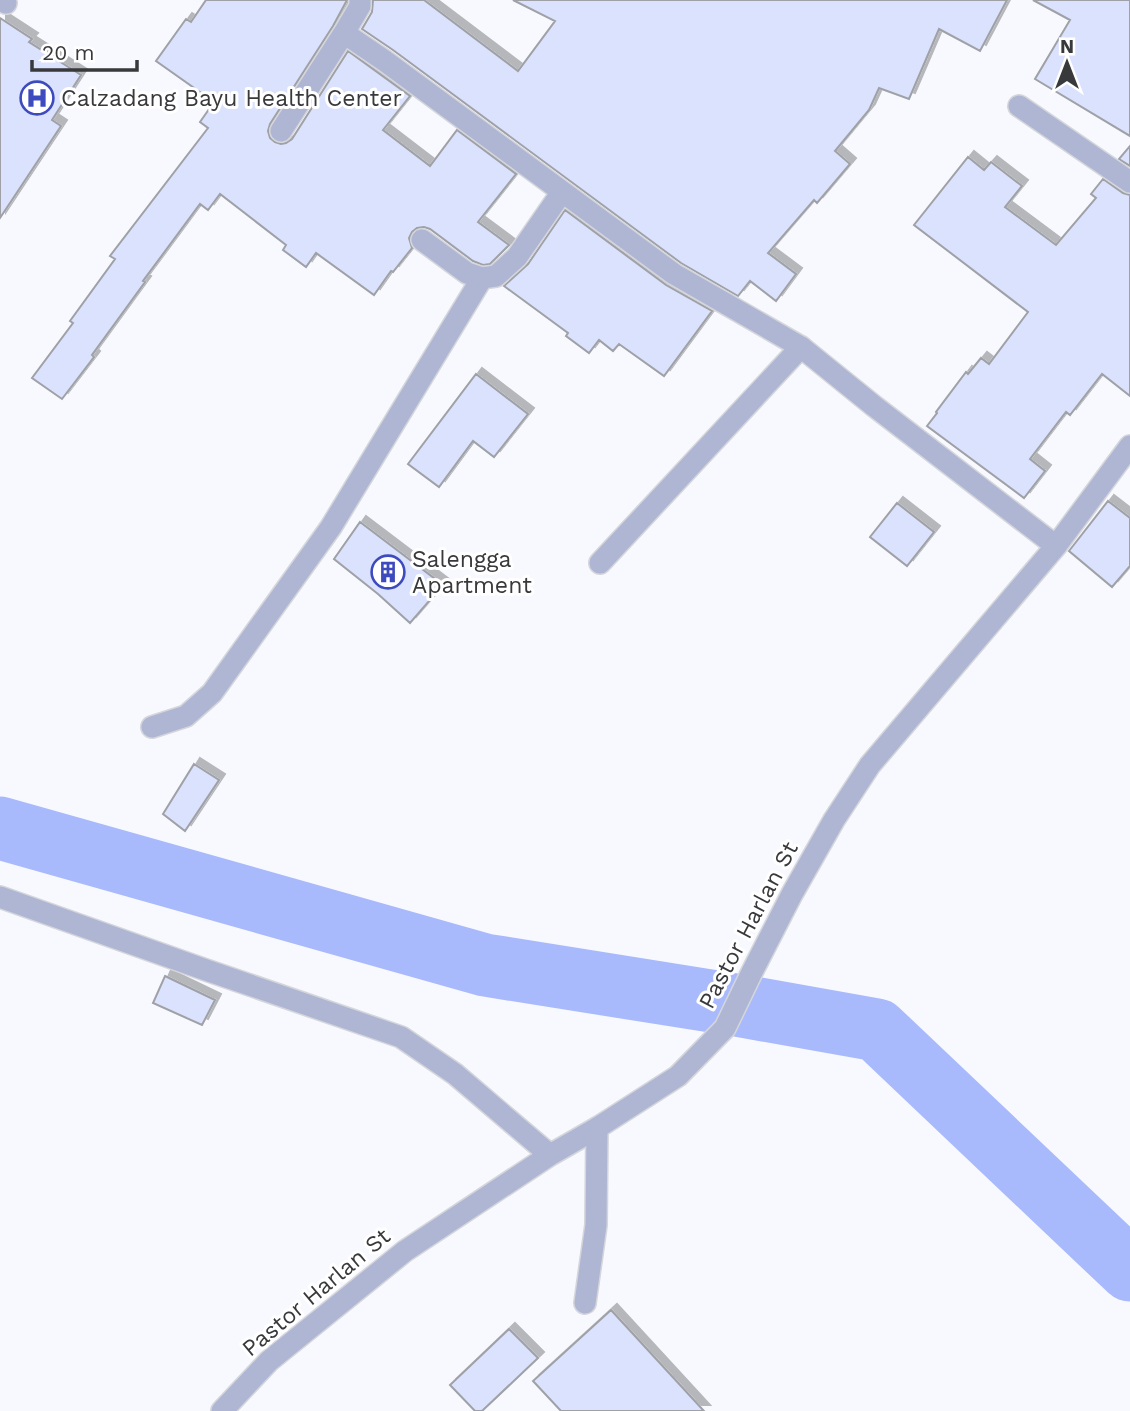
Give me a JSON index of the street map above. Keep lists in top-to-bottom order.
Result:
{
  "streets": {
    "street": ["Pastor Harlan St"]
  },
  "places": {
    "hospital": ["Calzadang Bayu Health Center"],
    "building": ["Salengga Apartment"]
  },
  "scale_bar": "20 m",
  "north": "top"
}
